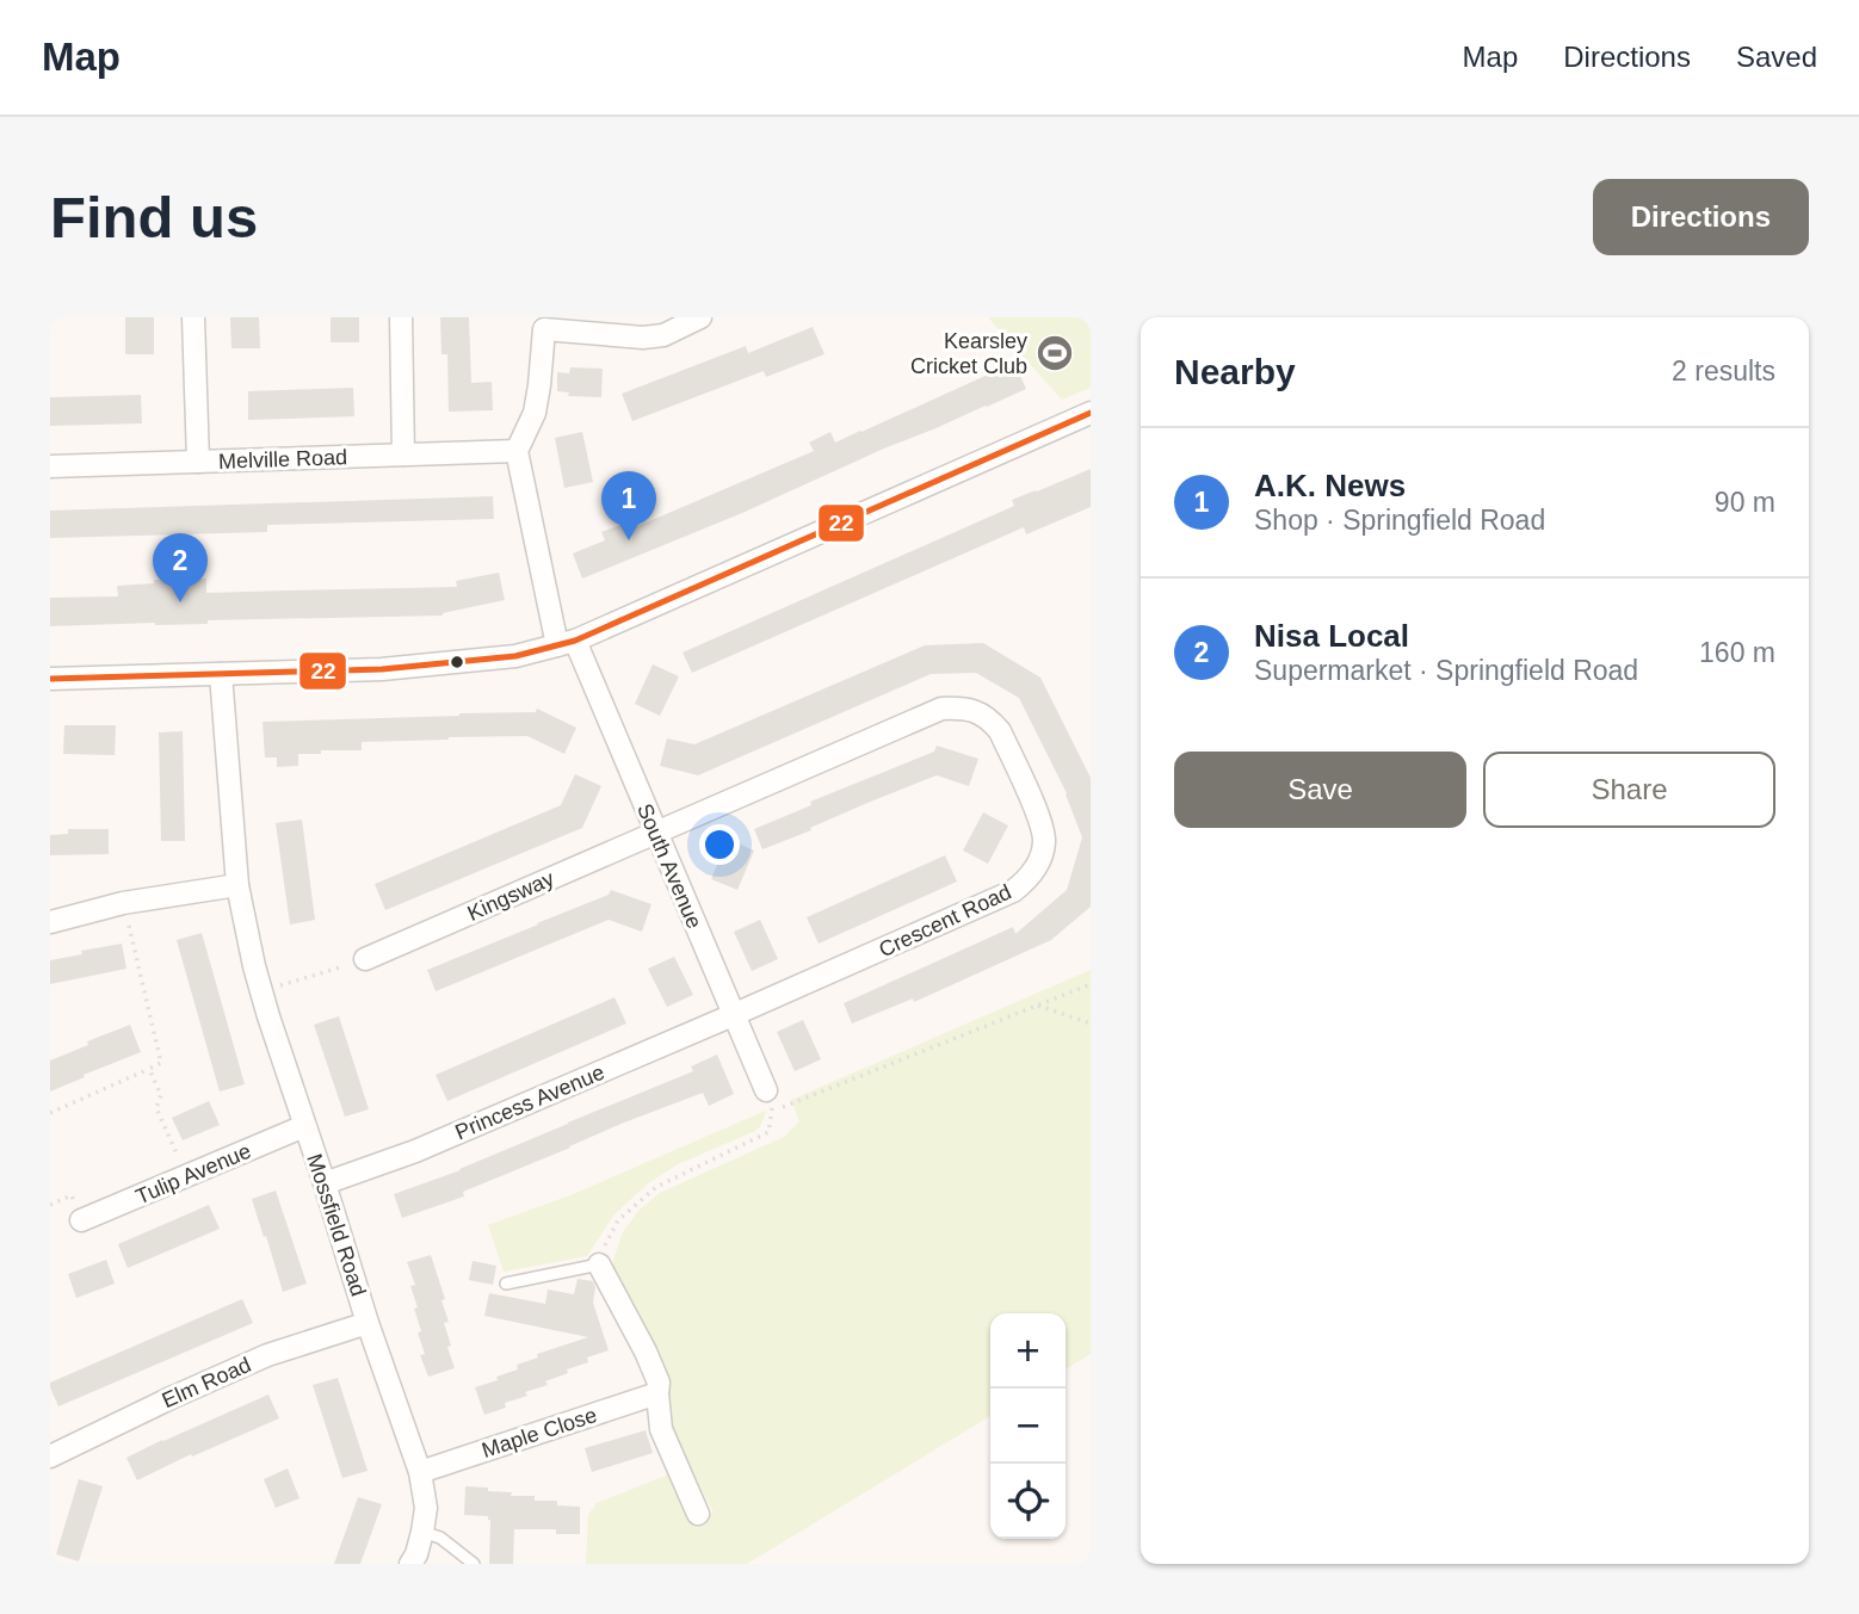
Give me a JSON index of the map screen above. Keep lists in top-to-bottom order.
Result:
{
  "streets": {
    "street": [
      "Melville Road",
      "South Avenue",
      "Kingsway",
      "Crescent Road",
      "Princess Avenue",
      "Tulip Avenue",
      "Mossfield Road",
      "Elm Road",
      "Maple Close"
    ]
  },
  "crossings": [
    ["Melville Road", "South Avenue"],
    ["South Avenue", "Kingsway"],
    ["South Avenue", "Crescent Road"],
    ["South Avenue", "Princess Avenue"],
    ["Kingsway", "Crescent Road"],
    ["Crescent Road", "Princess Avenue"],
    ["Princess Avenue", "Mossfield Road"],
    ["Tulip Avenue", "Mossfield Road"],
    ["Mossfield Road", "Elm Road"],
    ["Mossfield Road", "Maple Close"]
  ],
  "places": {
    "sports": ["Kearsley Cricket Club"]
  },
  "lines": ["transit line 22"],
  "page": {
    "header": "Map",
    "nav": ["Map", "Directions", "Saved"],
    "buttons": [
      "Directions",
      ["Save", "Share"]
    ],
    "title": "Find us",
    "heading": ["Nearby", "2 results"],
    "list": [
      {
        "mark": "1",
        "name": "A.K. News",
        "note": "Shop · Springfield Road",
        "value": "90 m"
      },
      {
        "mark": "2",
        "name": "Nisa Local",
        "note": "Supermarket · Springfield Road",
        "value": "160 m"
      }
    ],
    "pins": ["1", "2"],
    "map_buttons": ["+", "−"]
  }
}
